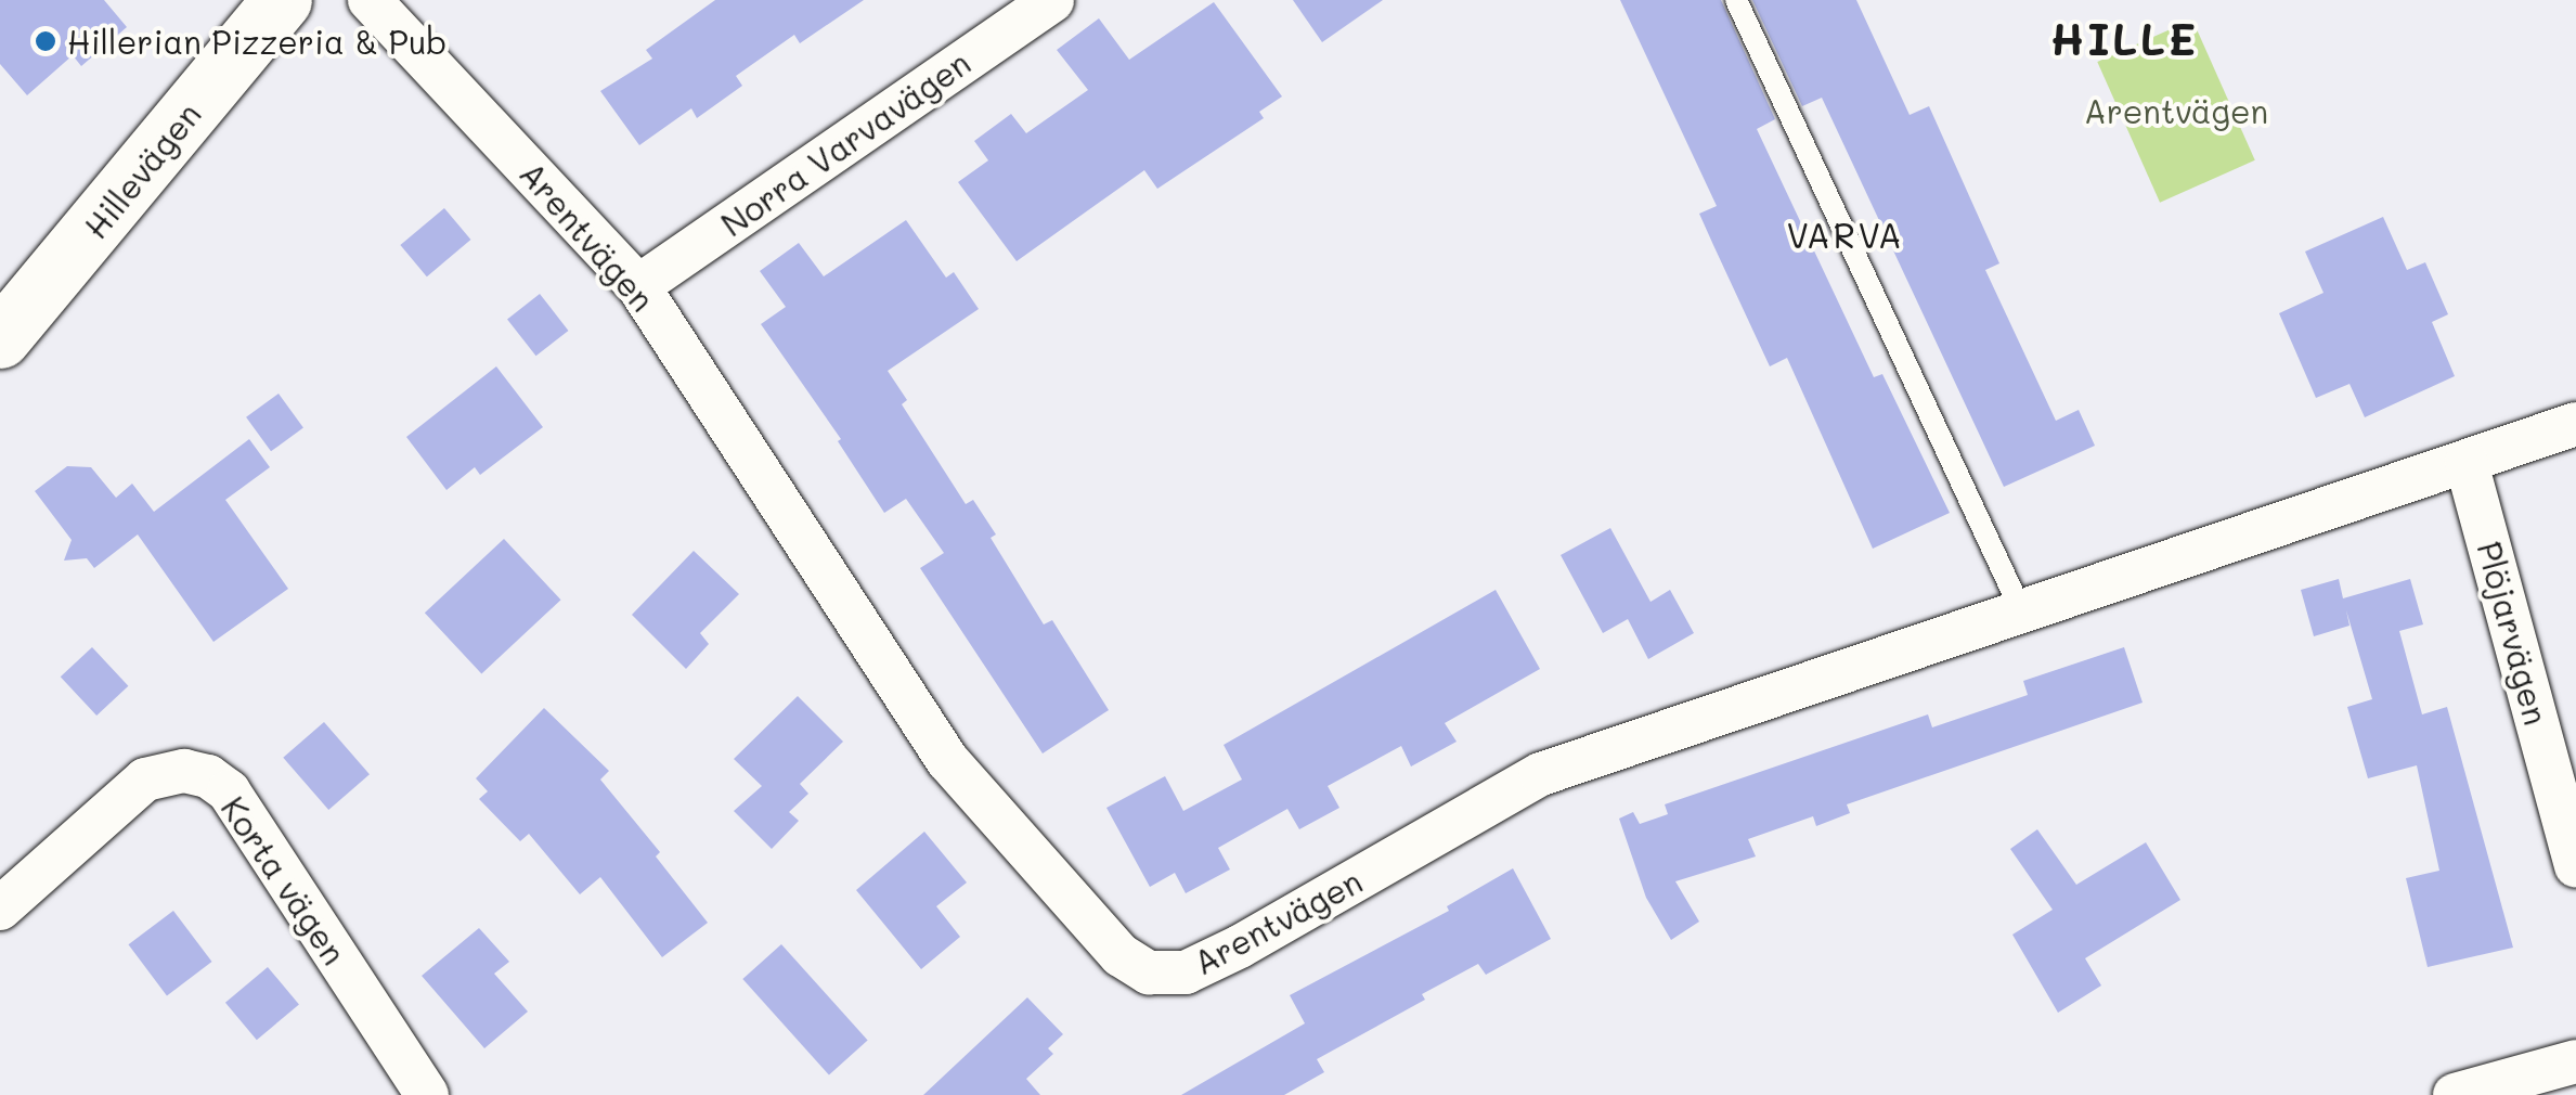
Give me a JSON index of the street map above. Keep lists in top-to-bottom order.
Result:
{
  "streets": {
    "street": [
      "Norra Varvavägen",
      "Hillevägen",
      "Arentvägen",
      "Plöjarvägen",
      "Korta vägen"
    ]
  },
  "crossings": [
    ["Norra Varvavägen", "Arentvägen"],
    ["Arentvägen", "Plöjarvägen"]
  ],
  "districts": ["HILLE", "VARVA"],
  "parks": ["Arentvägen"],
  "places": ["Hillerian Pizzeria & Pub"]
}
